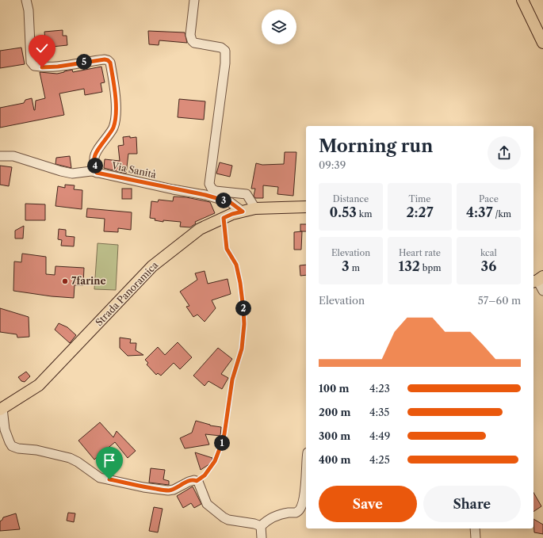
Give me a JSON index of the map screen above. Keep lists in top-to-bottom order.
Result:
{
  "streets": {
    "main road": ["Strada Panoramica"],
    "street": ["Via Sanità"]
  },
  "crossings": [
    ["Via Sanità", "Strada Panoramica"]
  ],
  "places": ["7farine"],
  "page": {
    "pins": [
      "5",
      "4",
      "3",
      "2",
      "1"
    ],
    "heading": ["Morning run", "09:39"],
    "stats": [
      ["Distance", "0.53 km"],
      ["Time", "2:27"],
      ["Pace", "4:37 /km"],
      ["Elevation", "3 m"],
      ["Heart rate", "132 bpm"],
      ["kcal", "36"]
    ],
    "chart": ["Elevation", "57–60 m"],
    "list": [
      {
        "name": "100 m",
        "note": "4:23"
      },
      {
        "name": "200 m",
        "note": "4:35"
      },
      {
        "name": "300 m",
        "note": "4:49"
      },
      {
        "name": "400 m",
        "note": "4:25"
      }
    ],
    "buttons": ["Save", "Share"]
  }
}
